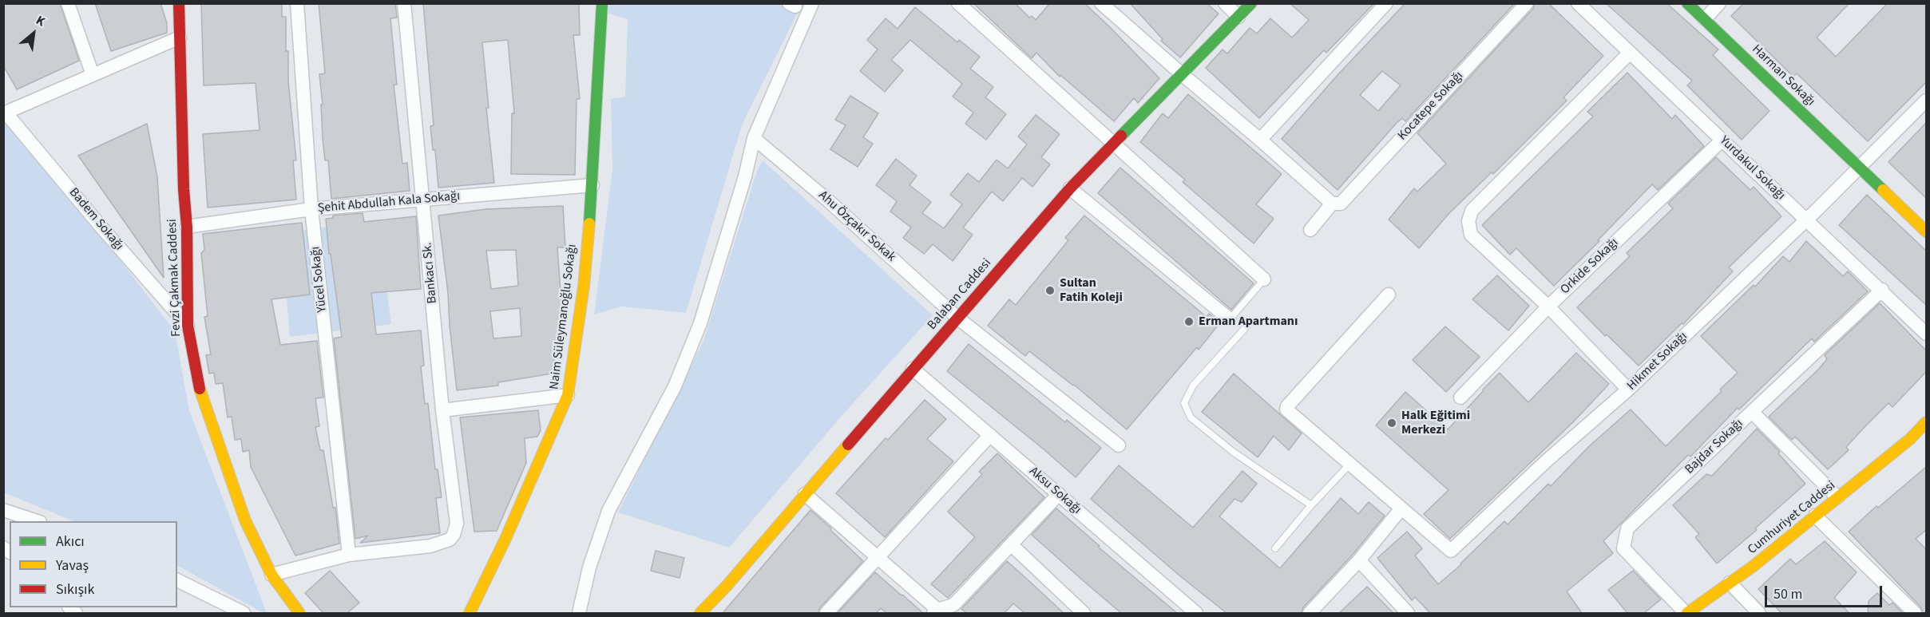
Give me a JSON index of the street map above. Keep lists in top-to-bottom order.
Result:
{
  "streets": {
    "main road": [
      "Harman Sokağı",
      "Fevzi Çakmak Caddesi",
      "Balaban Caddesi",
      "Naim Süleymanoğlu Sokağı",
      "Cumhuriyet Caddesi"
    ],
    "street": [
      "Kocatepe Sokağı",
      "Yurdakul Sokağı",
      "Şehit Abdullah Kala Sokağı",
      "Badem Sokağı",
      "Ahu Özçakır Sokak",
      "Orkide Sokağı",
      "Bankacı Sk.",
      "Yücel Sokağı",
      "Hikmet Sokağı",
      "Bajdar Sokağı",
      "Aksu Sokağı"
    ]
  },
  "crossings": [
    ["Harman Sokağı", "Hikmet Sokağı"],
    ["Yurdakul Sokağı", "Orkide Sokağı"],
    ["Yurdakul Sokağı", "Hikmet Sokağı"],
    ["Yurdakul Sokağı", "Bajdar Sokağı"],
    ["Şehit Abdullah Kala Sokağı", "Bankacı Sk."],
    ["Şehit Abdullah Kala Sokağı", "Fevzi Çakmak Caddesi"],
    ["Şehit Abdullah Kala Sokağı", "Yücel Sokağı"],
    ["Şehit Abdullah Kala Sokağı", "Naim Süleymanoğlu Sokağı"],
    ["Badem Sokağı", "Fevzi Çakmak Caddesi"],
    ["Ahu Özçakır Sokak", "Balaban Caddesi"],
    ["Bankacı Sk.", "Yücel Sokağı"],
    ["Balaban Caddesi", "Aksu Sokağı"],
    ["Bajdar Sokağı", "Cumhuriyet Caddesi"]
  ],
  "places": ["Sultan Fatih Koleji", "Erman Apartmanı", "Halk Eğitimi Merkezi"],
  "legend": ["Akıcı", "Yavaş", "Sıkışık"],
  "scale_bar": "50 m",
  "north": "top right"
}
